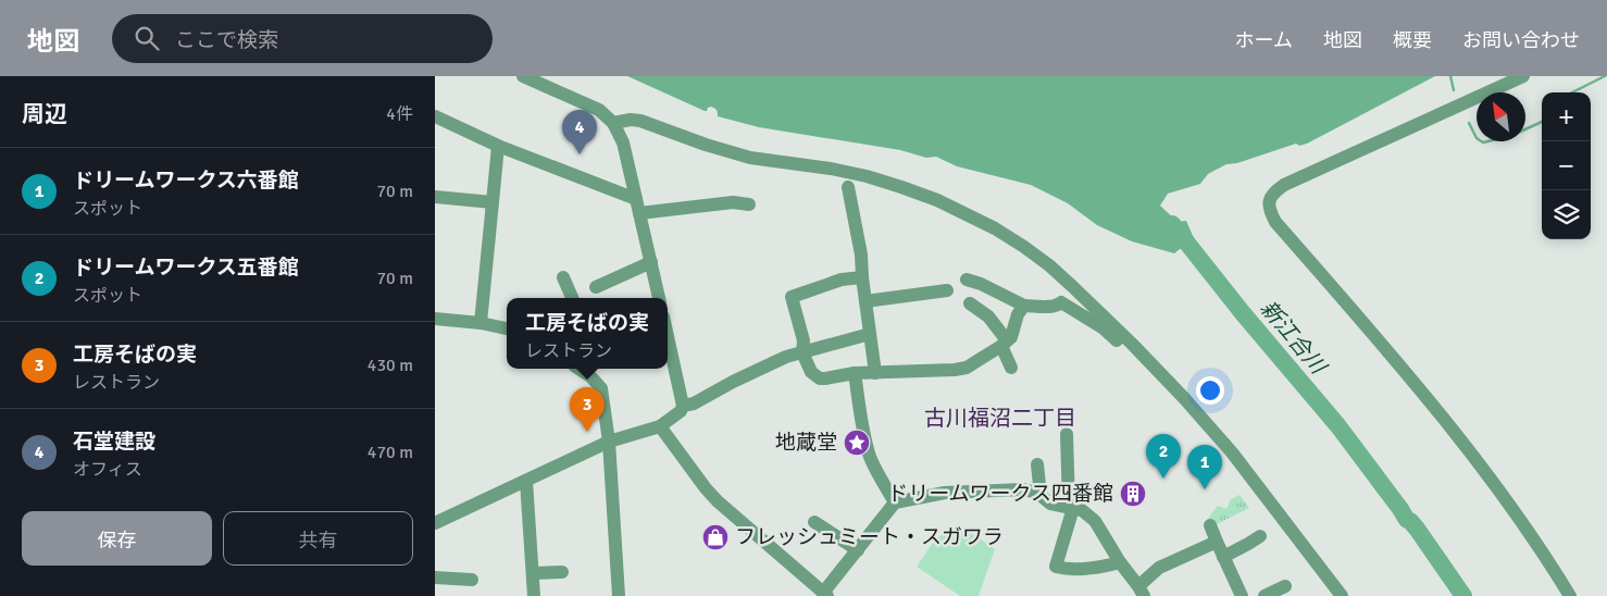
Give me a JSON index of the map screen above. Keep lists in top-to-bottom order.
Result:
{
  "districts": ["古川福沼二丁目"],
  "water": ["新江合川"],
  "places": {
    "place": ["地蔵堂"],
    "building": ["ドリームワークス四番館"],
    "shop": ["フレッシュミート・スガワラ"]
  },
  "north": "top left",
  "page": {
    "header": "地図",
    "search": "ここで検索",
    "nav": [
      "ホーム",
      "地図",
      "概要",
      "お問い合わせ"
    ],
    "heading": ["周辺", "4件"],
    "map_buttons": ["+", "−"],
    "pins": [
      "4",
      "3",
      "2",
      "1"
    ],
    "list": [
      {
        "mark": "1",
        "name": "ドリームワークス六番館",
        "note": "スポット",
        "value": "70 m"
      },
      {
        "mark": "2",
        "name": "ドリームワークス五番館",
        "note": "スポット",
        "value": "70 m"
      },
      {
        "mark": "3",
        "name": "工房そばの実",
        "note": "レストラン",
        "value": "430 m"
      },
      {
        "mark": "4",
        "name": "石堂建設",
        "note": "オフィス",
        "value": "470 m"
      }
    ],
    "popup": ["工房そばの実", "レストラン"],
    "buttons": ["保存", "共有"]
  }
}
